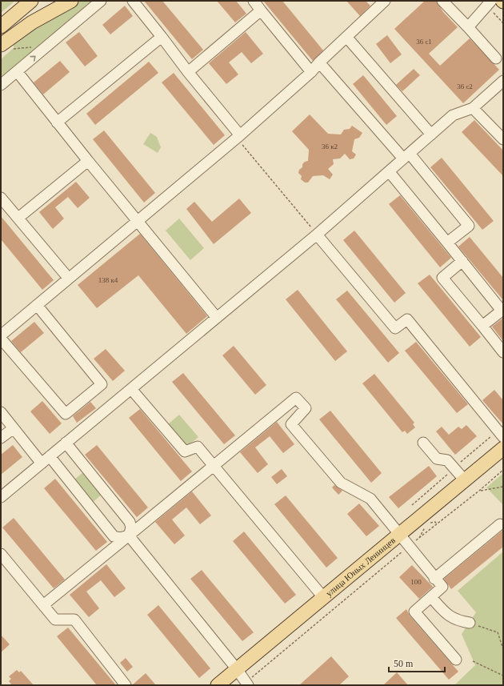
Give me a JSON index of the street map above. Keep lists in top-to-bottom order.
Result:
{
  "streets": {
    "main road": ["улица Юных Ленинцев"]
  },
  "house_numbers": [
    "36 с1",
    "36 с2",
    "36 к2",
    "138 к4",
    "100"
  ],
  "scale_bar": "50 m"
}
